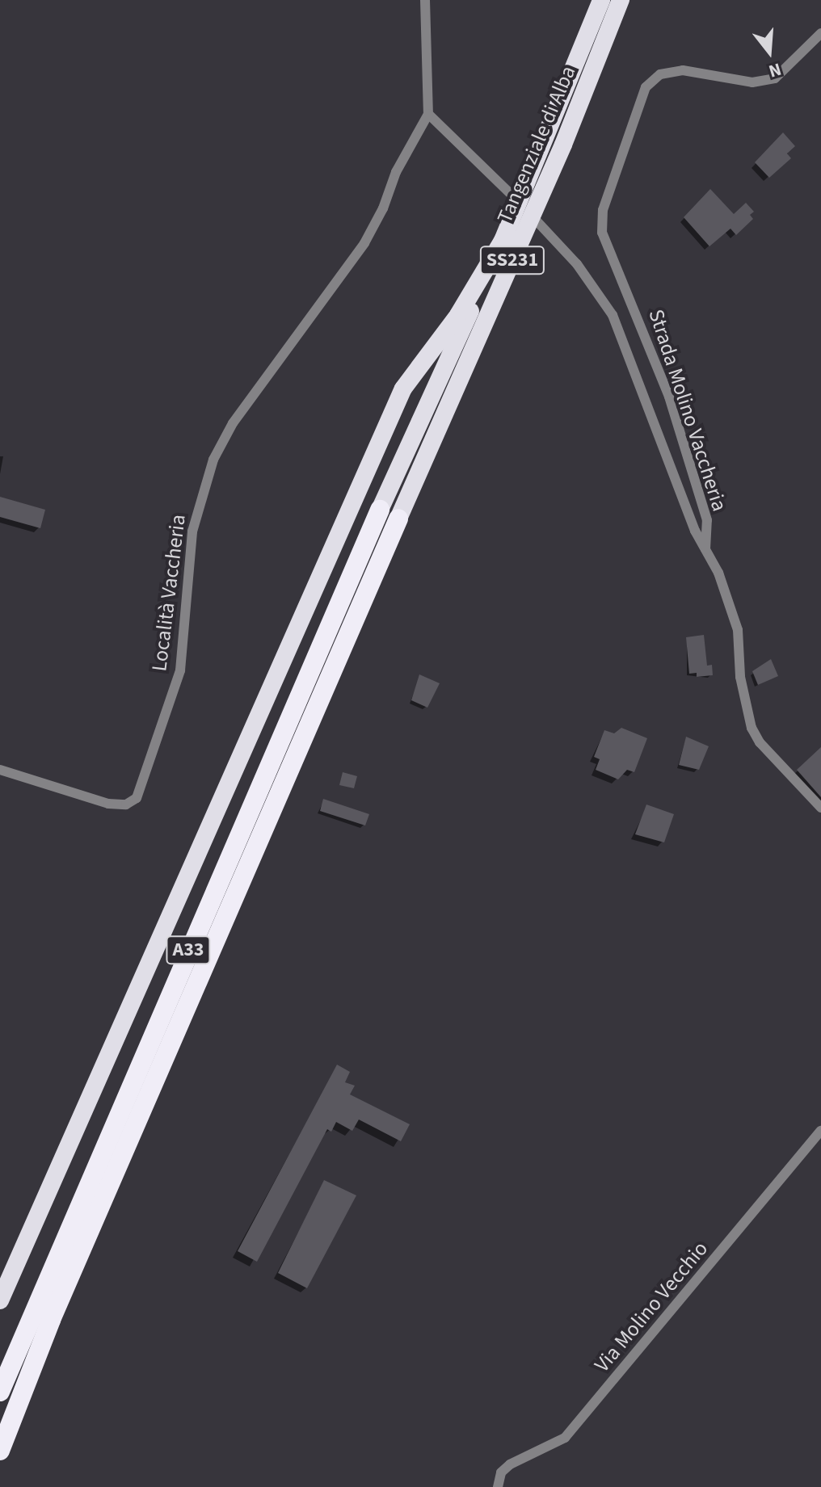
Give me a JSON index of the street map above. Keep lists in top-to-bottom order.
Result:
{
  "streets": {
    "highway": ["Tangenziale di Alba", "SS231", "A33"],
    "street": ["Strada Molino Vaccheria", "Località Vaccheria", "Via Molino Vecchio"]
  },
  "crossings": [
    ["Tangenziale di Alba", "A33"],
    ["SS231", "A33"],
    ["Strada Molino Vaccheria", "Località Vaccheria"]
  ],
  "north": "bottom"
}
